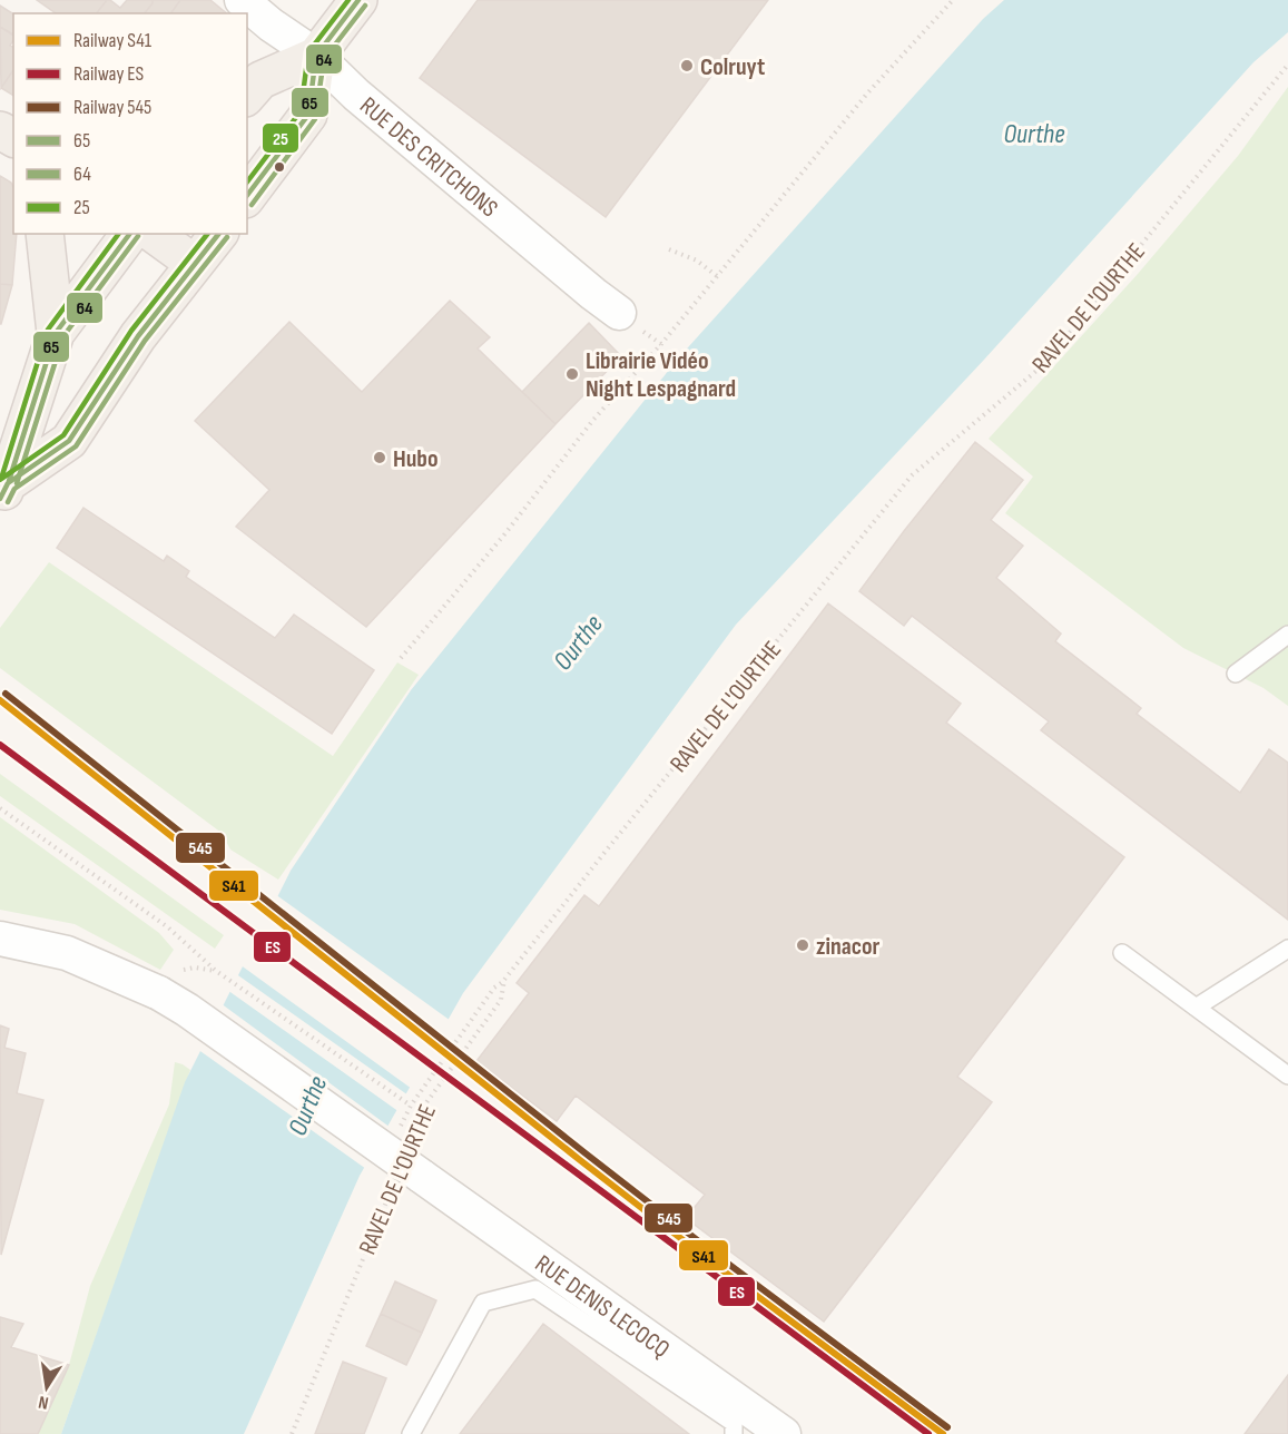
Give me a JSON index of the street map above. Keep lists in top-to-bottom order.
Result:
{
  "streets": {
    "street": ["RUE DES CRITCHONS", "RUE DENIS LECOCQ"],
    "path": ["RAVEL DE L'OURTHE"]
  },
  "crossings": [
    ["RAVEL DE L'OURTHE", "RUE DENIS LECOCQ"]
  ],
  "water": ["Ourthe"],
  "places": [
    "Colruyt",
    "Librairie Vidéo Night Lespagnard",
    "Hubo",
    "zinacor"
  ],
  "lines": [
    "transit line 65",
    "transit line 25",
    "transit line 64",
    "rail line 545",
    "rail line S41",
    "rail line ES"
  ],
  "legend": [
    "Railway S41",
    "Railway ES",
    "Railway 545",
    "65",
    "64",
    "25"
  ],
  "north": "bottom"
}
